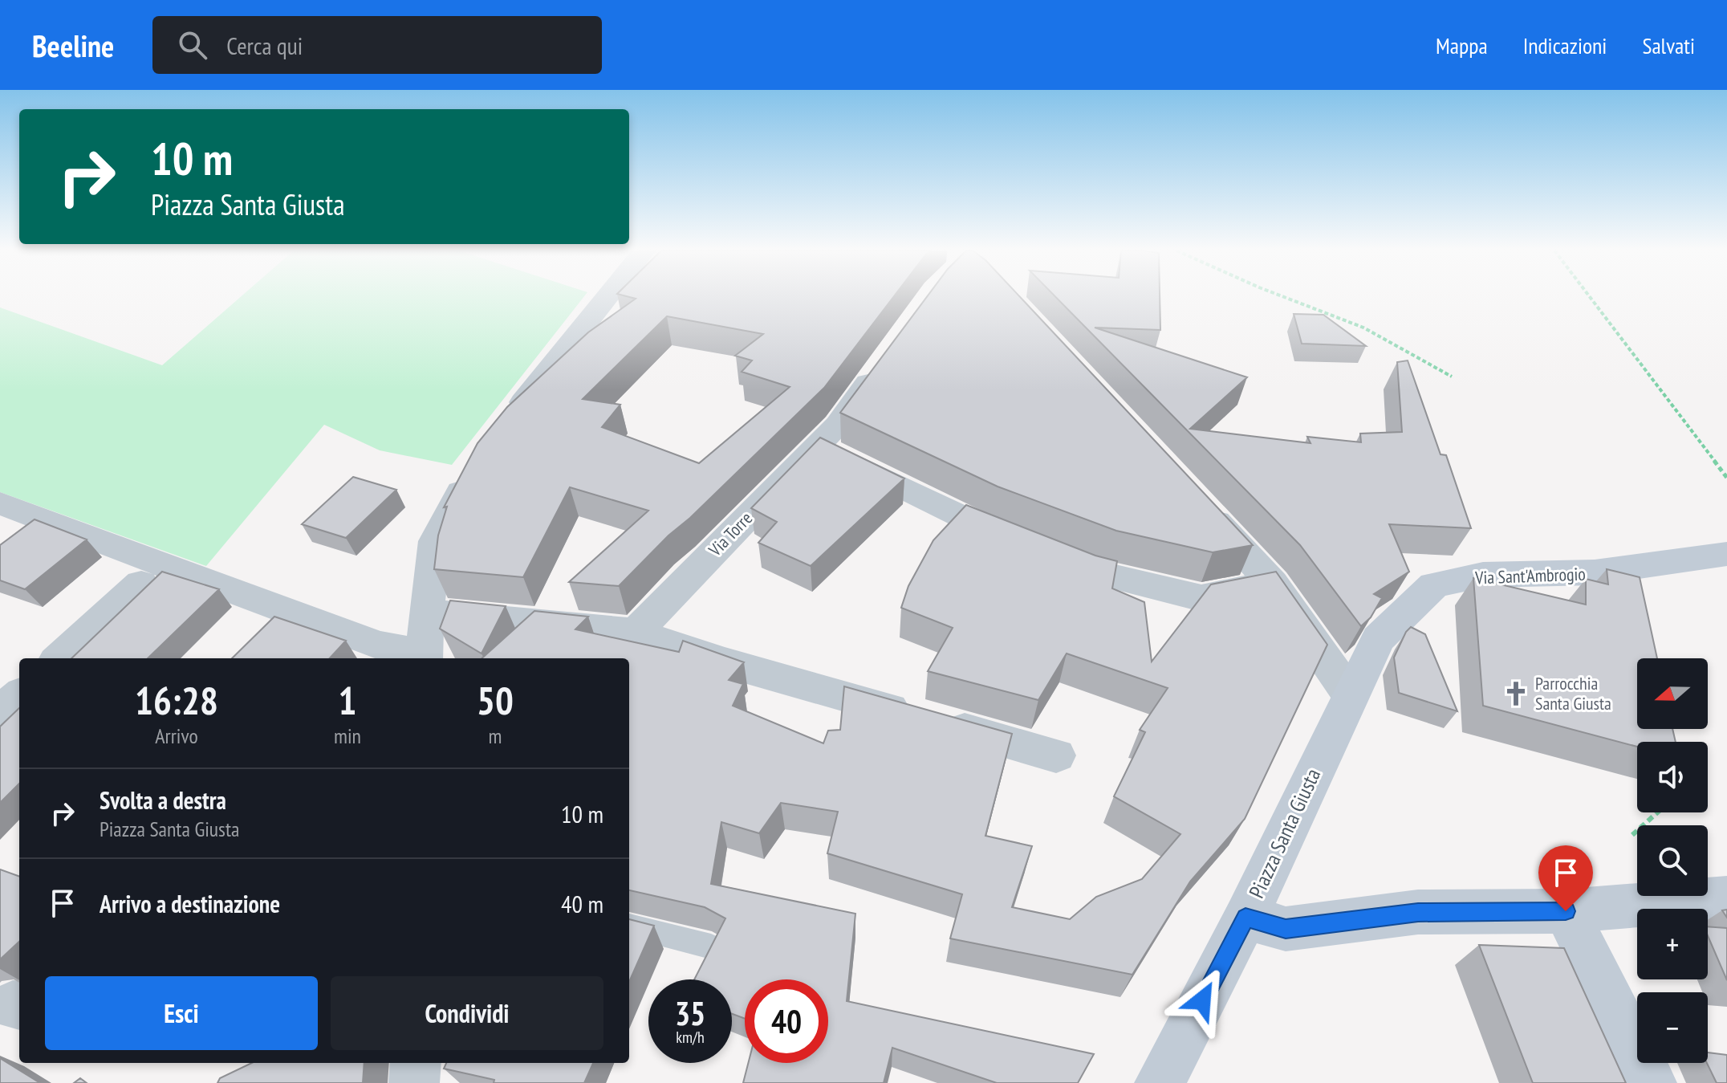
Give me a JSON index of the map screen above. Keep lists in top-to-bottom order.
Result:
{
  "streets": {
    "street": ["Via Torre", "Via Sant'Ambrogio", "Piazza Santa Giusta"]
  },
  "crossings": [
    ["Via Sant'Ambrogio", "Piazza Santa Giusta"]
  ],
  "places": {
    "church": ["Parrocchia Santa Giusta"]
  },
  "north": "left",
  "page": {
    "header": "Beeline",
    "search": "Cerca qui",
    "nav": ["Mappa", "Indicazioni", "Salvati"],
    "turn": ["10 m", "Piazza Santa Giusta"],
    "map_buttons": ["+", "−"],
    "eta": [
      "16:28",
      "Arrivo",
      "1",
      "min",
      "50",
      "m"
    ],
    "list": [
      {
        "name": "Svolta a destra",
        "note": "Piazza Santa Giusta",
        "value": "10 m"
      },
      {
        "name": "Arrivo a destinazione",
        "value": "40 m"
      }
    ],
    "buttons": ["Esci", "Condividi"],
    "speed": "35 km/h",
    "limit": "40"
  }
}
